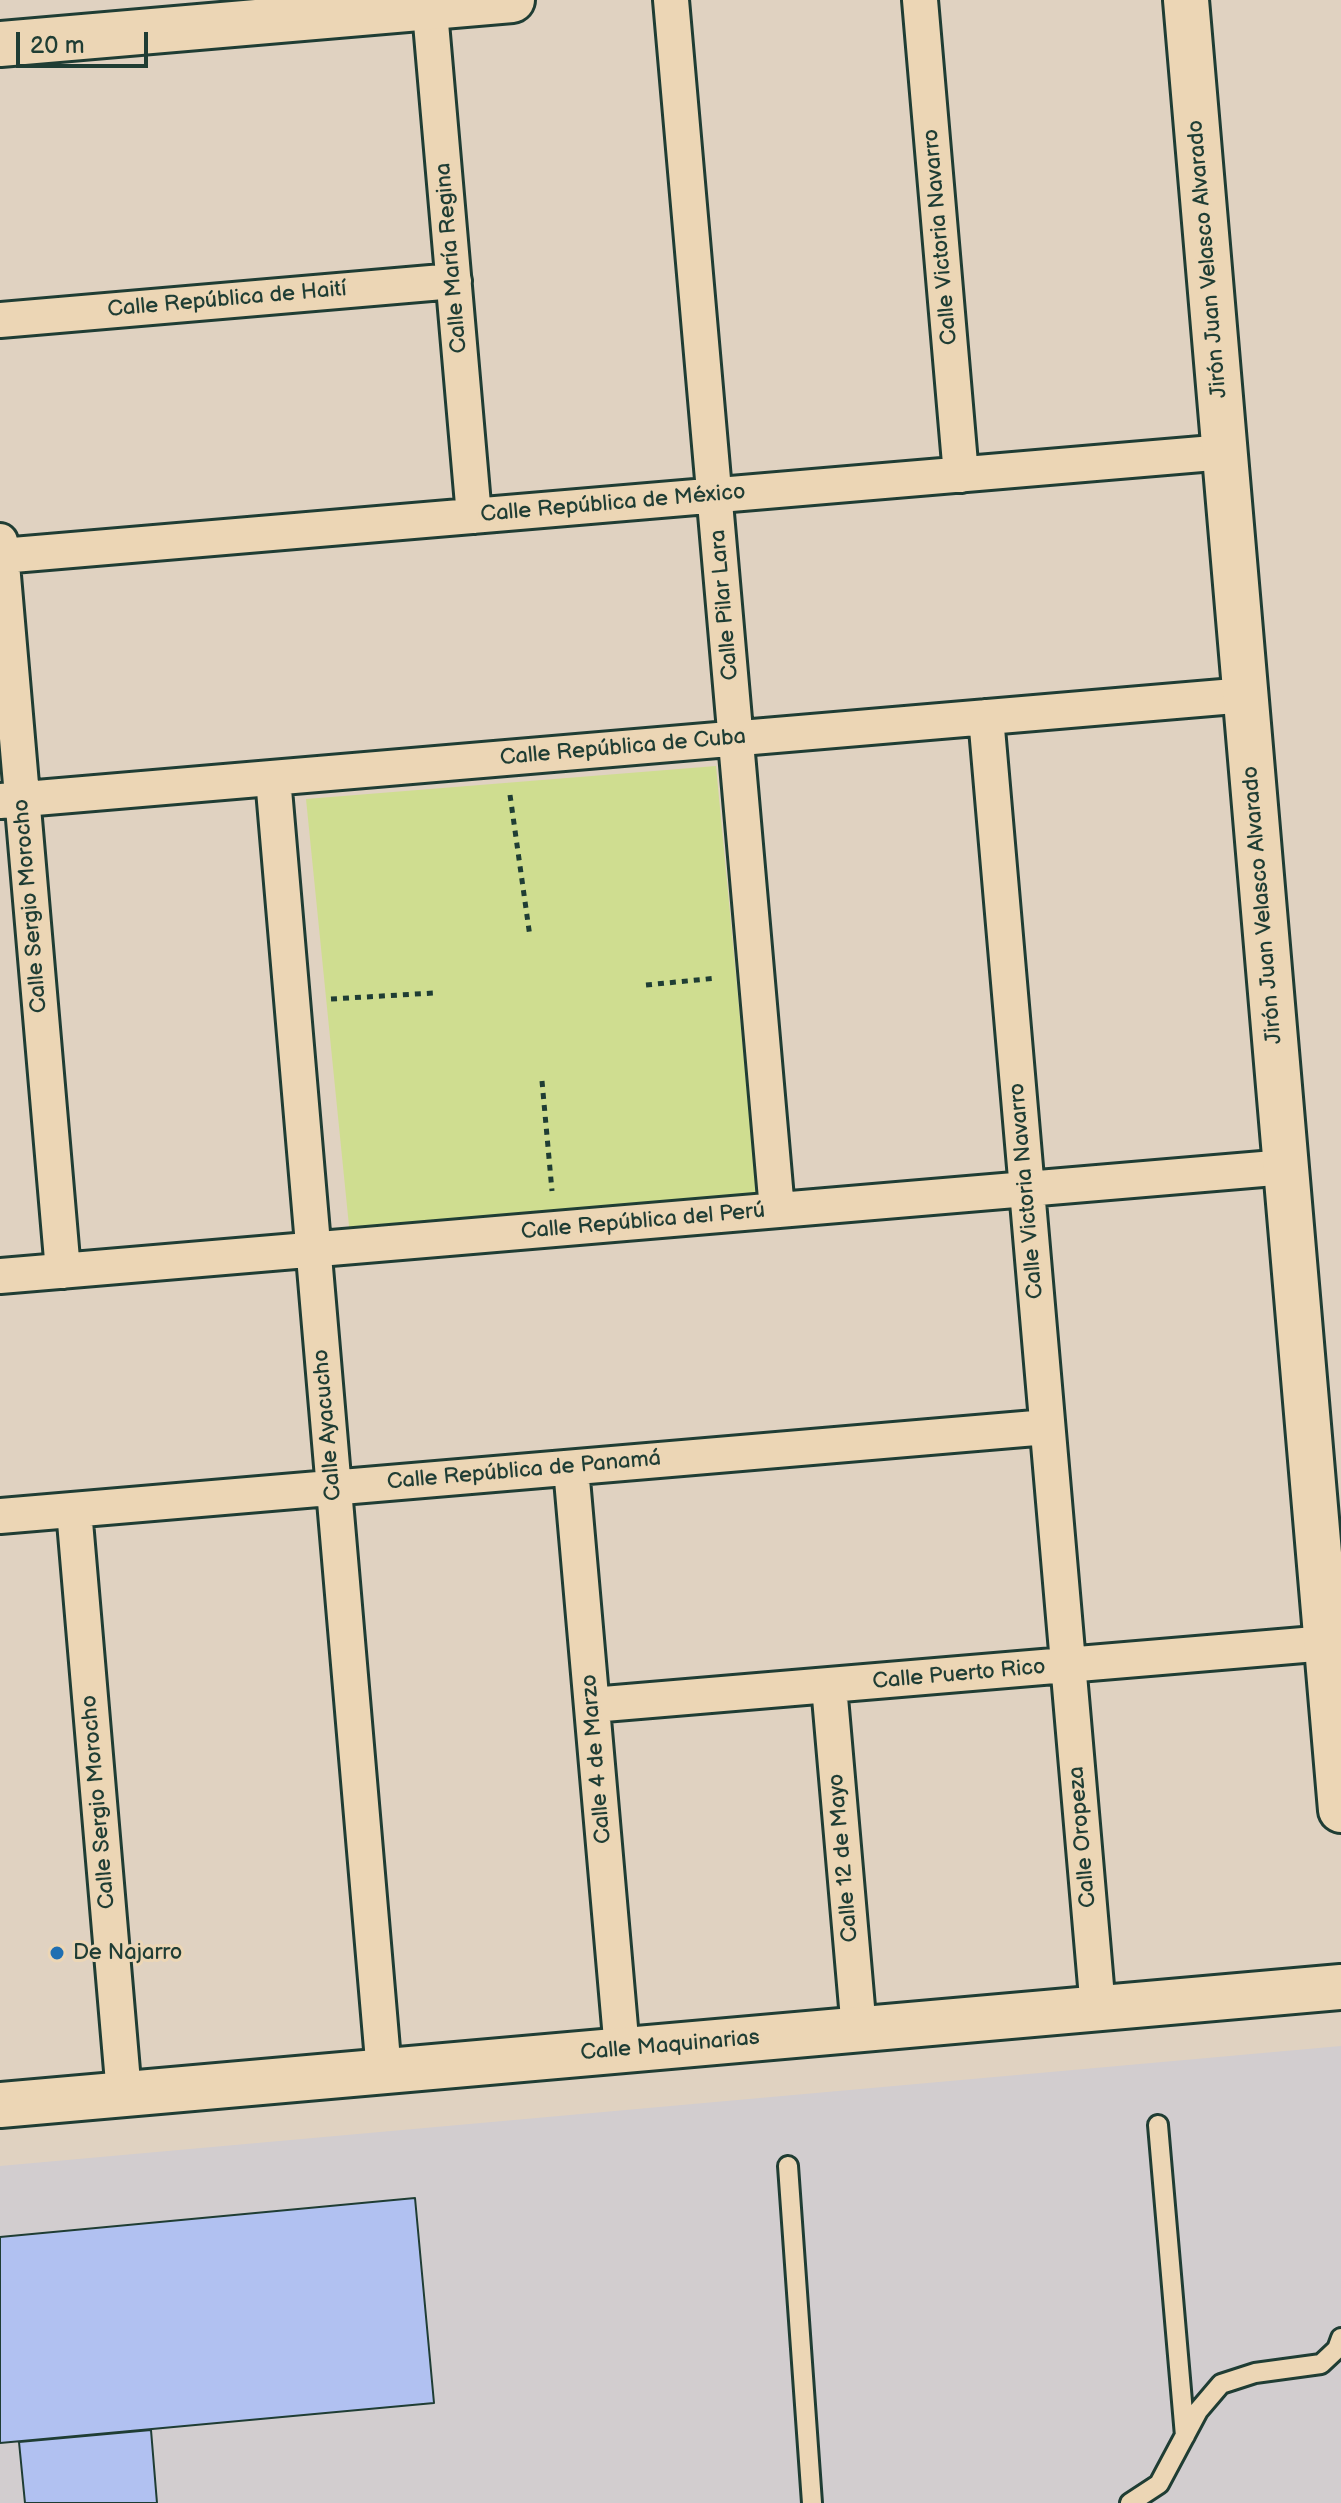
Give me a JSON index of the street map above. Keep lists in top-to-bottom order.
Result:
{
  "streets": {
    "street": [
      "Calle Victoria Navarro",
      "Calle María Regina",
      "Jirón Juan Velasco Alvarado",
      "Calle República de Haití",
      "Calle República de México",
      "Calle Pilar Lara",
      "Calle República de Cuba",
      "Calle Sergio Morocho",
      "Calle República del Perú",
      "Calle Ayacucho",
      "Calle República de Panamá",
      "Calle Puerto Rico",
      "Calle 4 de Marzo",
      "Calle Oropeza",
      "Calle 12 de Mayo",
      "Calle Maquinarias"
    ]
  },
  "crossings": [
    ["Calle Victoria Navarro", "Calle República de México"],
    ["Calle Victoria Navarro", "Calle República de Cuba"],
    ["Calle Victoria Navarro", "Calle República del Perú"],
    ["Calle Victoria Navarro", "Calle República de Panamá"],
    ["Calle Victoria Navarro", "Calle Puerto Rico"],
    ["Calle Victoria Navarro", "Calle Oropeza"],
    ["Calle María Regina", "Calle República de Haití"],
    ["Calle María Regina", "Calle República de México"],
    ["Jirón Juan Velasco Alvarado", "Calle República de México"],
    ["Jirón Juan Velasco Alvarado", "Calle República de Cuba"],
    ["Jirón Juan Velasco Alvarado", "Calle República del Perú"],
    ["Jirón Juan Velasco Alvarado", "Calle Puerto Rico"],
    ["Calle República de México", "Calle Pilar Lara"],
    ["Calle República de México", "Calle Sergio Morocho"],
    ["Calle Pilar Lara", "Calle República de Cuba"],
    ["Calle Pilar Lara", "Calle República del Perú"],
    ["Calle República de Cuba", "Calle Sergio Morocho"],
    ["Calle República de Cuba", "Calle Ayacucho"],
    ["Calle Sergio Morocho", "Calle República del Perú"],
    ["Calle Sergio Morocho", "Calle República de Panamá"],
    ["Calle Sergio Morocho", "Calle Maquinarias"],
    ["Calle República del Perú", "Calle Ayacucho"],
    ["Calle Ayacucho", "Calle República de Panamá"],
    ["Calle Ayacucho", "Calle Maquinarias"],
    ["Calle República de Panamá", "Calle 4 de Marzo"],
    ["Calle Puerto Rico", "Calle 4 de Marzo"],
    ["Calle Puerto Rico", "Calle Oropeza"],
    ["Calle Puerto Rico", "Calle 12 de Mayo"],
    ["Calle 4 de Marzo", "Calle Maquinarias"],
    ["Calle Oropeza", "Calle Maquinarias"],
    ["Calle 12 de Mayo", "Calle Maquinarias"]
  ],
  "places": ["De Najarro"],
  "scale_bar": "20 m"
}
